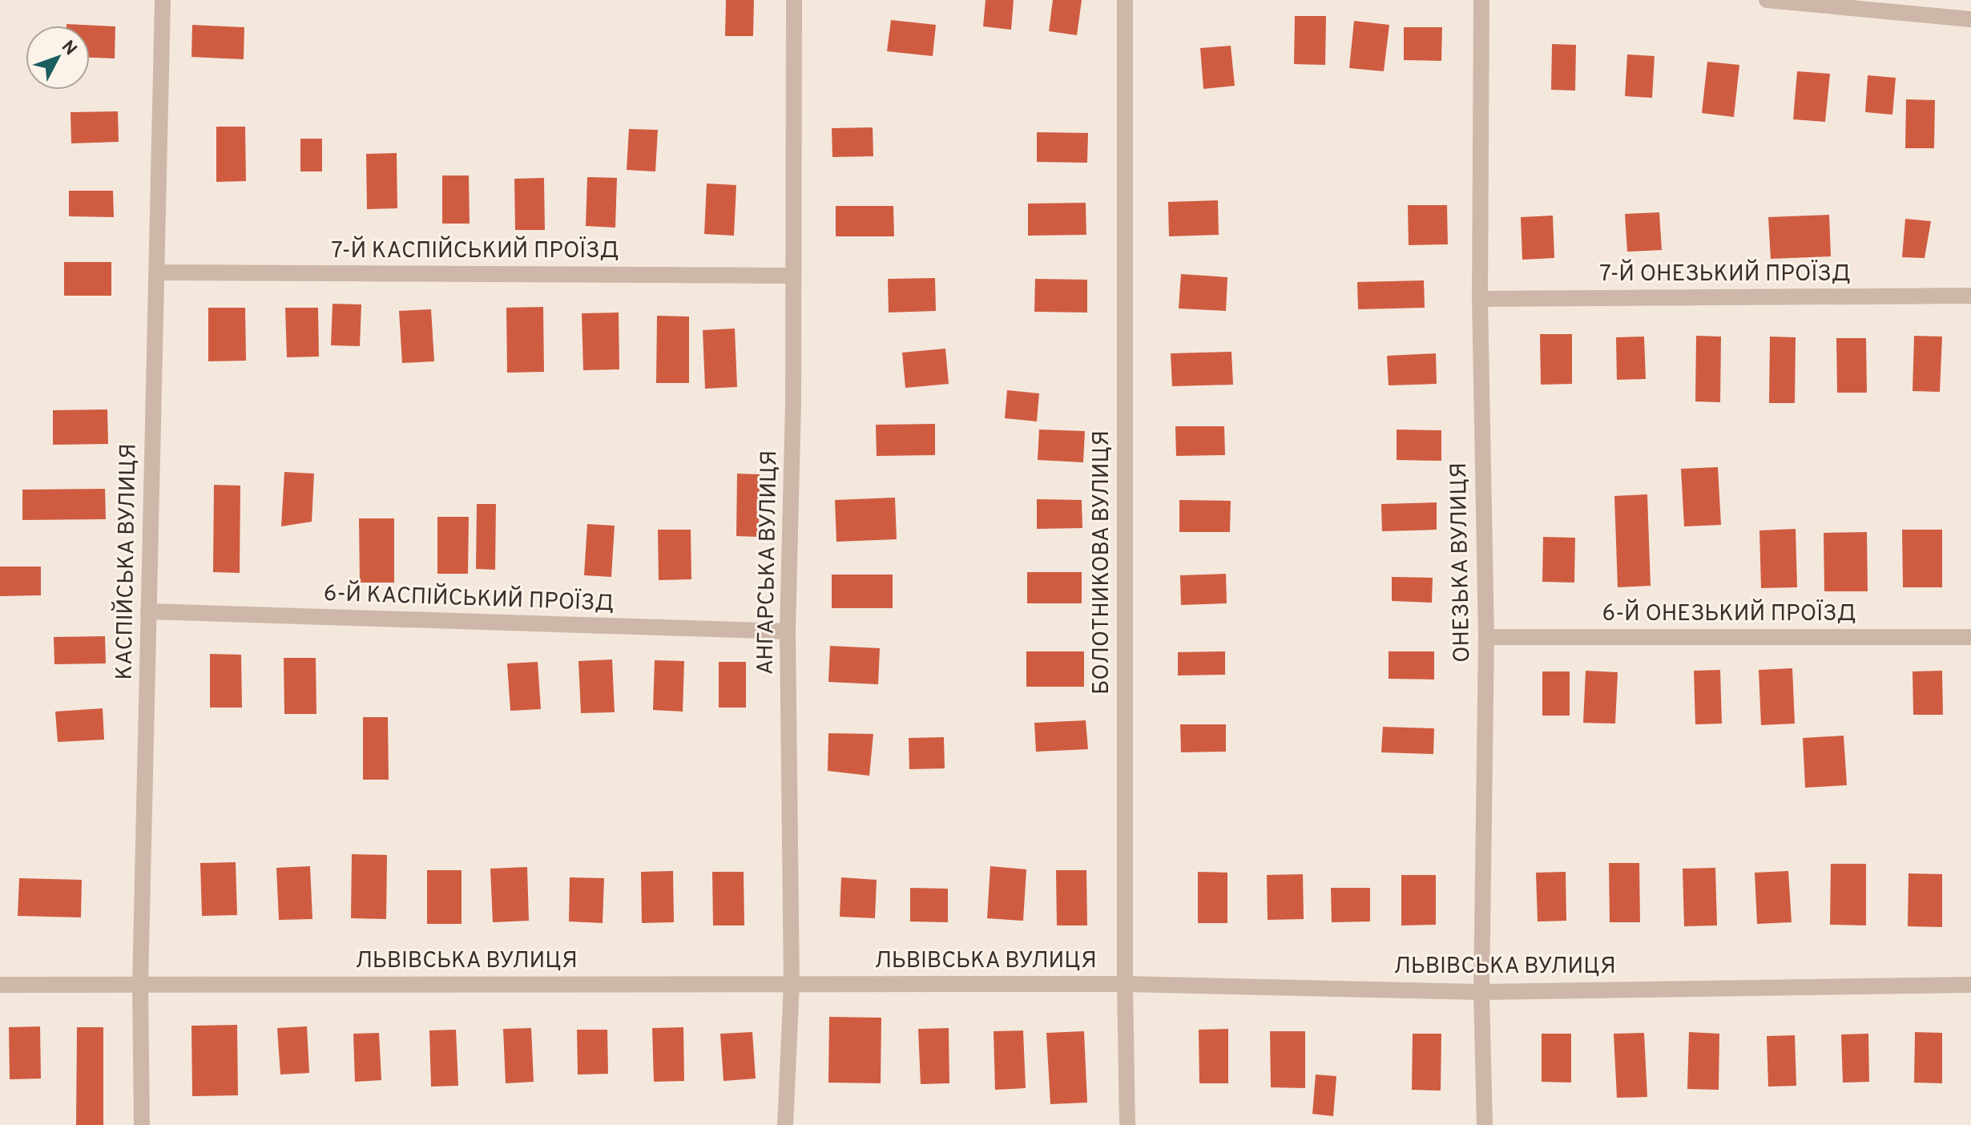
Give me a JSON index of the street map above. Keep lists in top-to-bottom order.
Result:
{
  "streets": {
    "street": [
      "7-Й КАСПІЙСЬКИЙ ПРОЇЗД",
      "7-Й ОНЕЗЬКИЙ ПРОЇЗД",
      "КАСПІЙСЬКА ВУЛИЦЯ",
      "АНГАРСЬКА ВУЛИЦЯ",
      "БОЛОТНИКОВА ВУЛИЦЯ",
      "ОНЕЗЬКА ВУЛИЦЯ",
      "6-Й КАСПІЙСЬКИЙ ПРОЇЗД",
      "6-Й ОНЕЗЬКИЙ ПРОЇЗД",
      "ЛЬВІВСЬКА ВУЛИЦЯ"
    ]
  },
  "crossings": [
    ["7-Й КАСПІЙСЬКИЙ ПРОЇЗД", "КАСПІЙСЬКА ВУЛИЦЯ"],
    ["7-Й КАСПІЙСЬКИЙ ПРОЇЗД", "АНГАРСЬКА ВУЛИЦЯ"],
    ["7-Й ОНЕЗЬКИЙ ПРОЇЗД", "ОНЕЗЬКА ВУЛИЦЯ"],
    ["КАСПІЙСЬКА ВУЛИЦЯ", "6-Й КАСПІЙСЬКИЙ ПРОЇЗД"],
    ["КАСПІЙСЬКА ВУЛИЦЯ", "ЛЬВІВСЬКА ВУЛИЦЯ"],
    ["АНГАРСЬКА ВУЛИЦЯ", "6-Й КАСПІЙСЬКИЙ ПРОЇЗД"],
    ["АНГАРСЬКА ВУЛИЦЯ", "ЛЬВІВСЬКА ВУЛИЦЯ"],
    ["БОЛОТНИКОВА ВУЛИЦЯ", "ЛЬВІВСЬКА ВУЛИЦЯ"],
    ["ОНЕЗЬКА ВУЛИЦЯ", "6-Й ОНЕЗЬКИЙ ПРОЇЗД"],
    ["ОНЕЗЬКА ВУЛИЦЯ", "ЛЬВІВСЬКА ВУЛИЦЯ"]
  ],
  "north": "top right"
}
